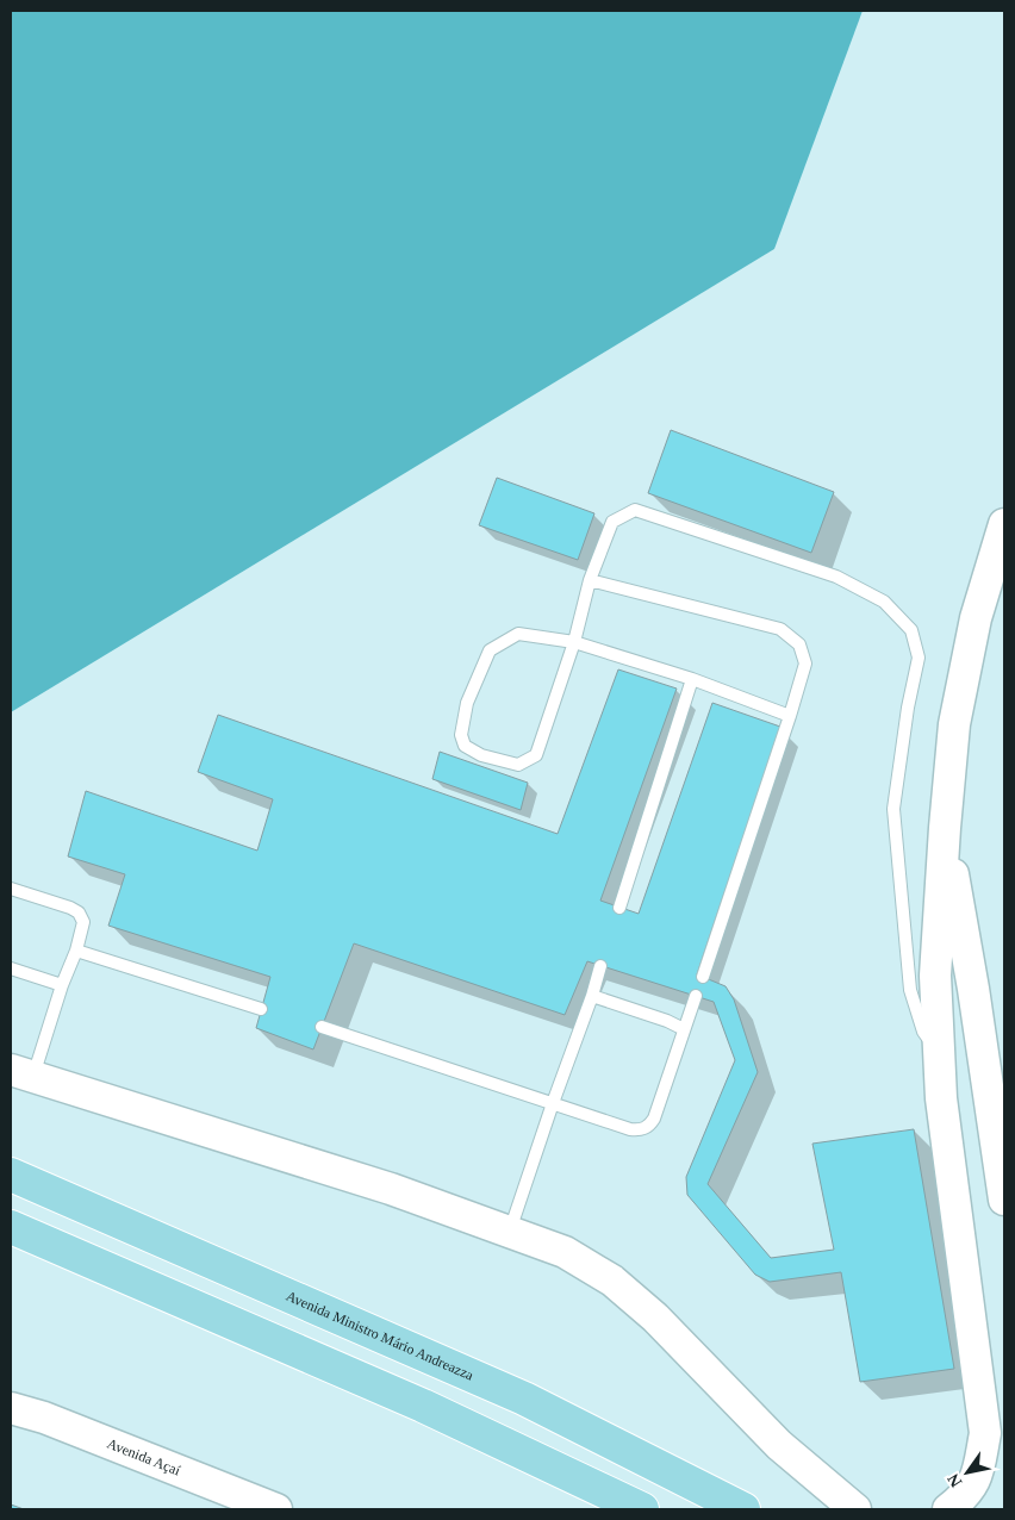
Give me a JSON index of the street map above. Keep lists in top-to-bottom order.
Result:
{
  "streets": {
    "main road": ["Avenida Ministro Mário Andreazza"],
    "street": ["Avenida Açaí"]
  },
  "north": "bottom left"
}
